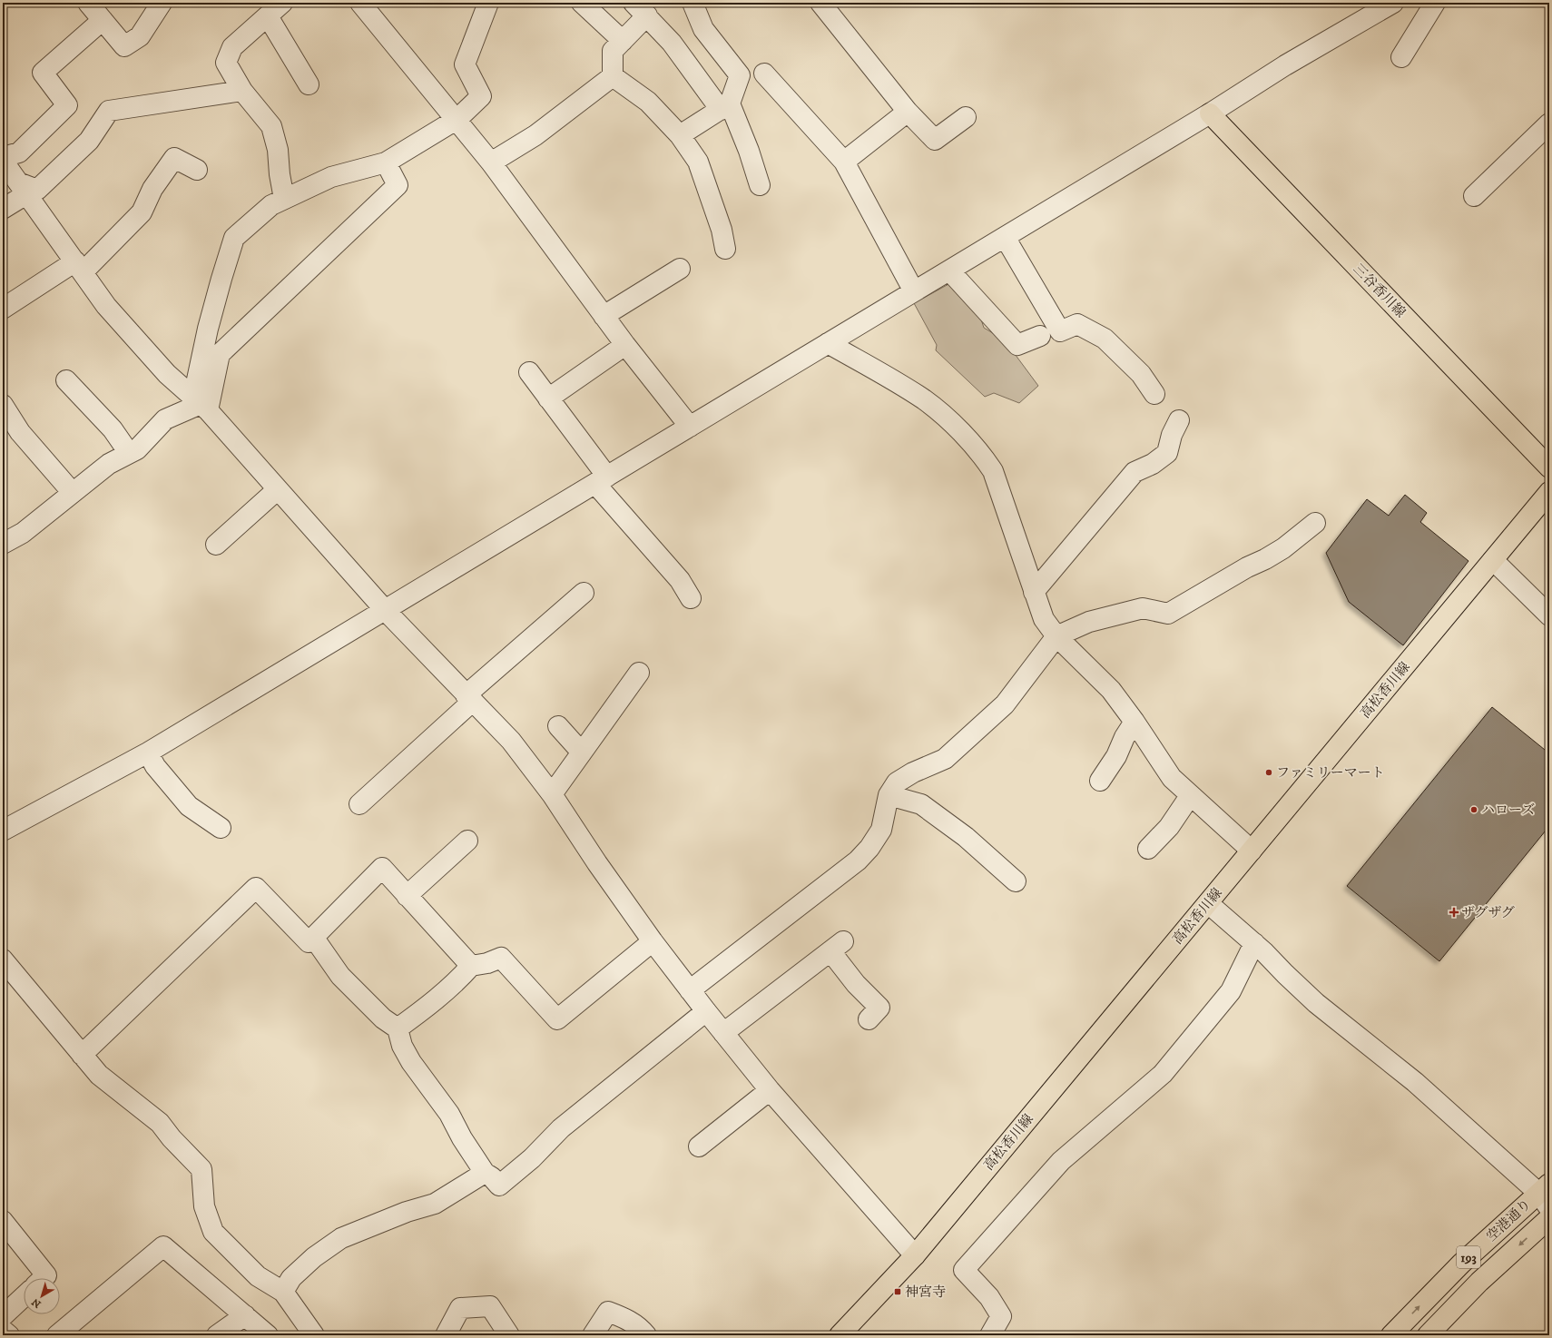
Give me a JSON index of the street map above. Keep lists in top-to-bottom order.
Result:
{
  "streets": {
    "main road": [
      "三谷香川線",
      "高松香川線",
      "空港通り",
      "193"
    ]
  },
  "places": {
    "other": ["ファミリーマート", "ハローズ"],
    "health": ["ザグザグ"],
    "transit": ["神宮寺"]
  },
  "north": "bottom left"
}
